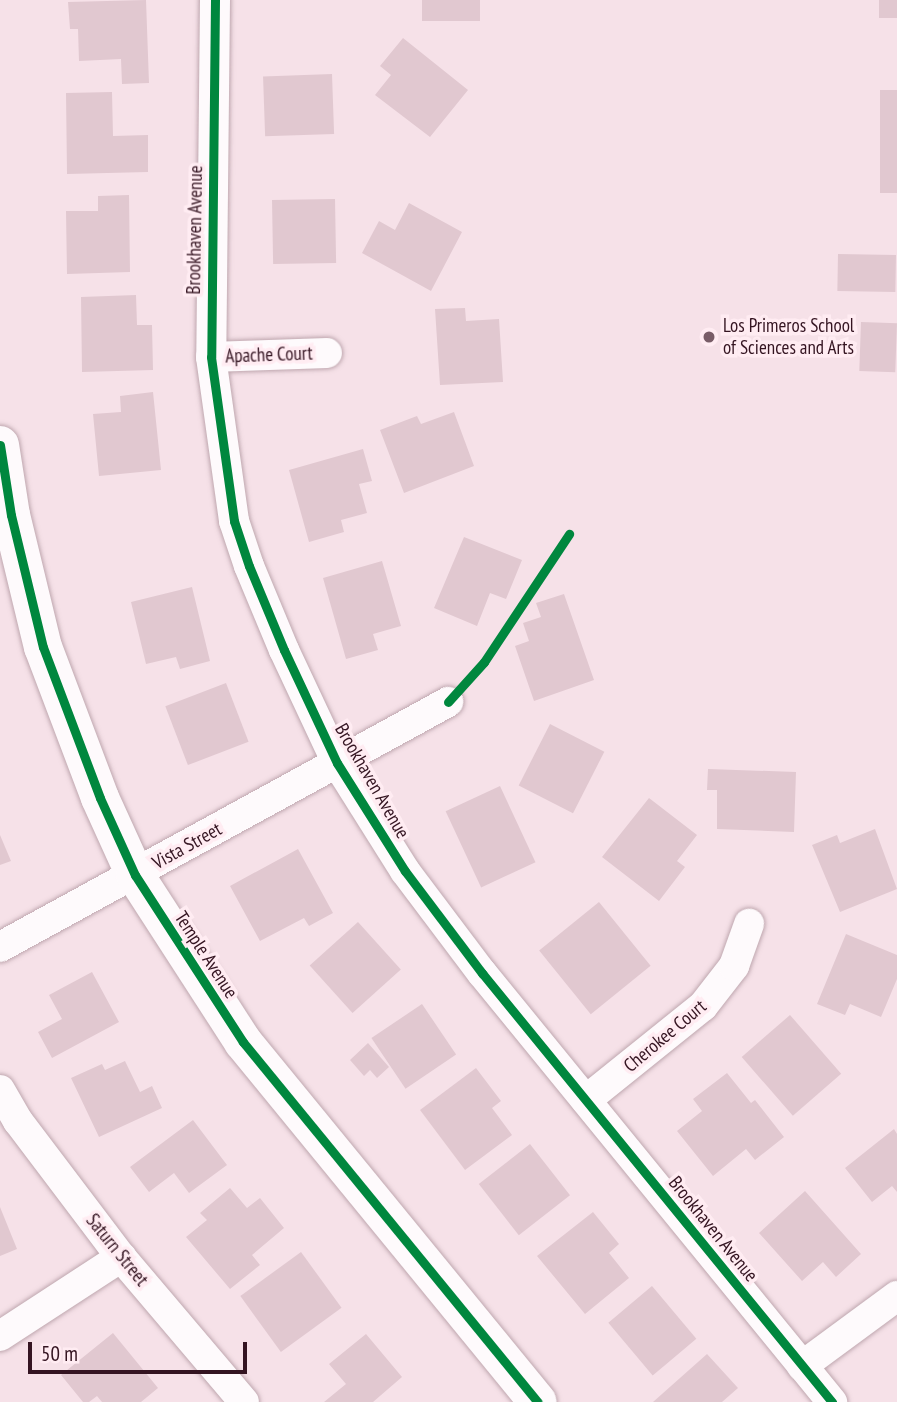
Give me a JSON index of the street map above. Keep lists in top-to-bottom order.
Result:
{
  "streets": {
    "main road": ["Temple Avenue"],
    "street": [
      "Brookhaven Avenue",
      "Apache Court",
      "Vista Street",
      "Cherokee Court",
      "Saturn Street"
    ]
  },
  "crossings": [
    ["Brookhaven Avenue", "Apache Court"],
    ["Brookhaven Avenue", "Vista Street"],
    ["Brookhaven Avenue", "Cherokee Court"],
    ["Vista Street", "Temple Avenue"]
  ],
  "places": ["Los Primeros School of Sciences and Arts"],
  "scale_bar": "50 m"
}
